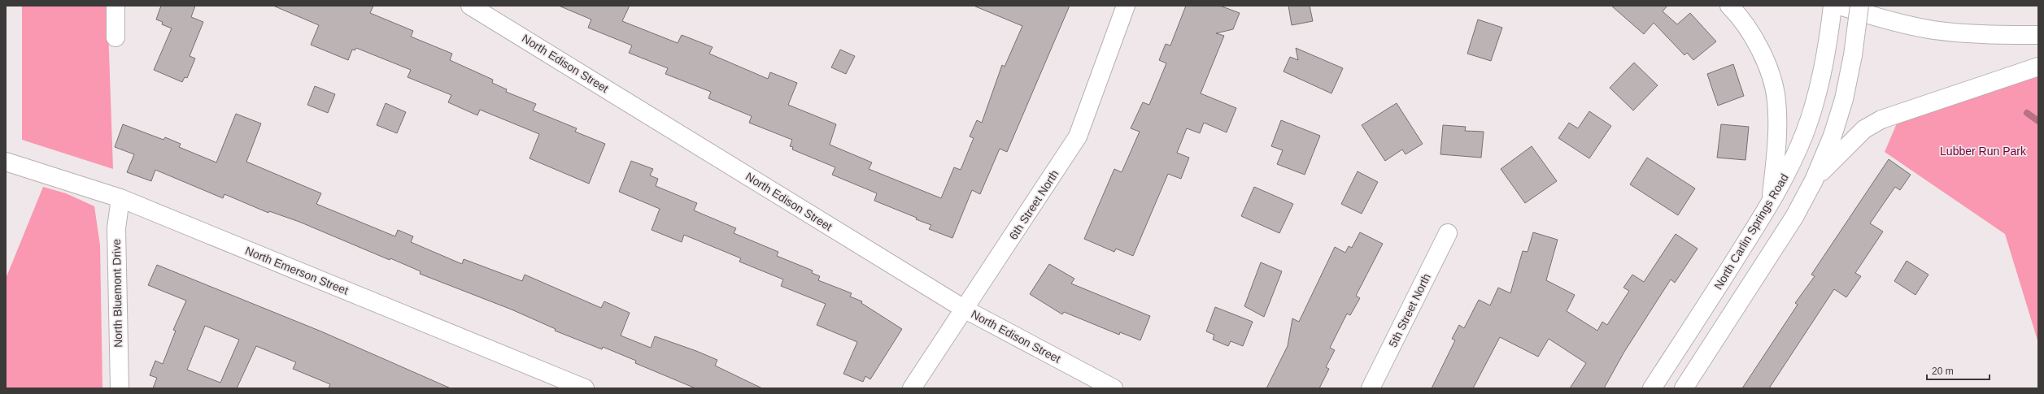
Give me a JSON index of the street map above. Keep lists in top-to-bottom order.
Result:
{
  "streets": {
    "street": [
      "North Edison Street",
      "6th Street North",
      "North Carlin Springs Road",
      "North Emerson Street",
      "North Bluemont Drive",
      "5th Street North"
    ]
  },
  "crossings": [
    ["North Edison Street", "6th Street North"],
    ["North Emerson Street", "North Bluemont Drive"]
  ],
  "parks": ["Lubber Run Park"],
  "scale_bar": "20 m"
}
